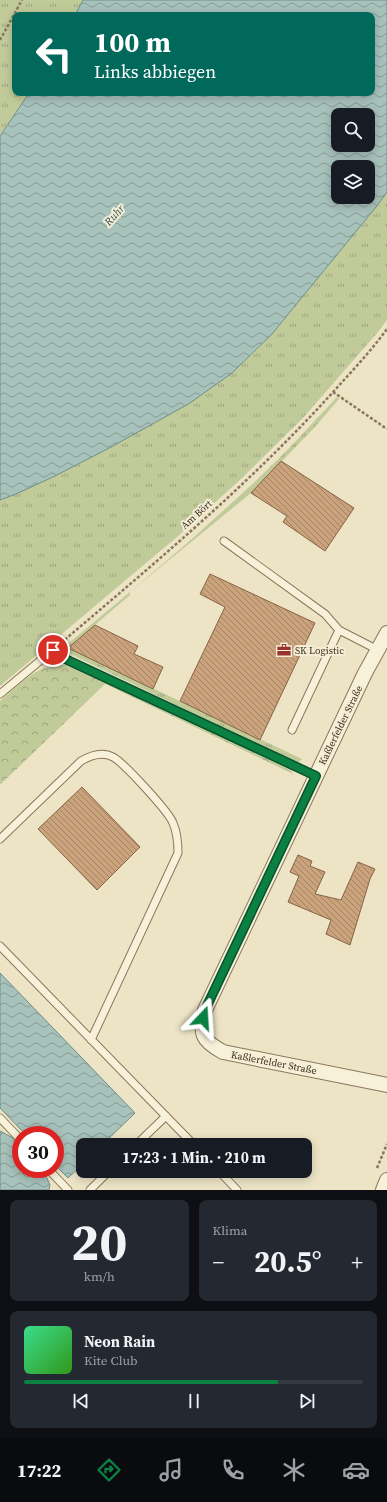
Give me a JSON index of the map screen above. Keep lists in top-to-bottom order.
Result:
{
  "streets": {
    "street": ["Kaßlerfelder Straße"],
    "path": ["Am Bört"]
  },
  "water": ["Ruhr"],
  "places": {
    "office": ["SK Logistic"]
  },
  "page": {
    "turn": ["100 m", "Links abbiegen"],
    "limit": "30",
    "trip": "17:23 · 1 Min. · 210 m",
    "tile": [
      ["20", "km/h"],
      "Klima"
    ],
    "heat": ["−", "20.5°", "+"],
    "song": ["Neon Rain", "Kite Club"],
    "tabs": "17:22"
  }
}
